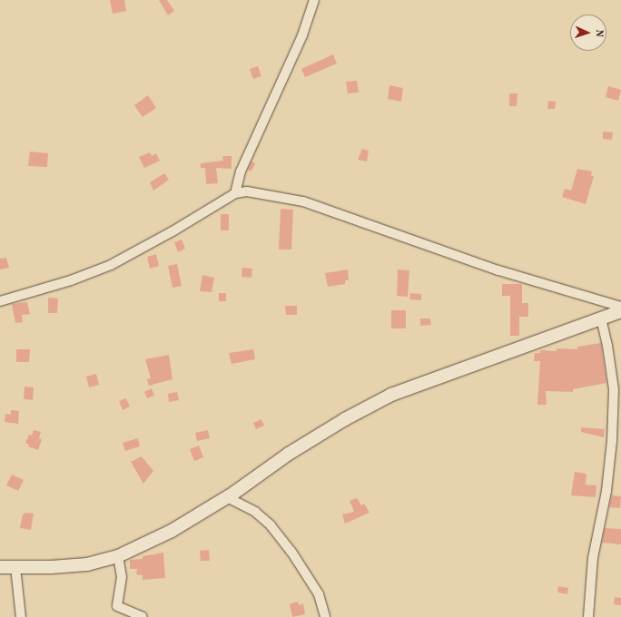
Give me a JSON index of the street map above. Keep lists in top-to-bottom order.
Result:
{
  "north": "right"
}
